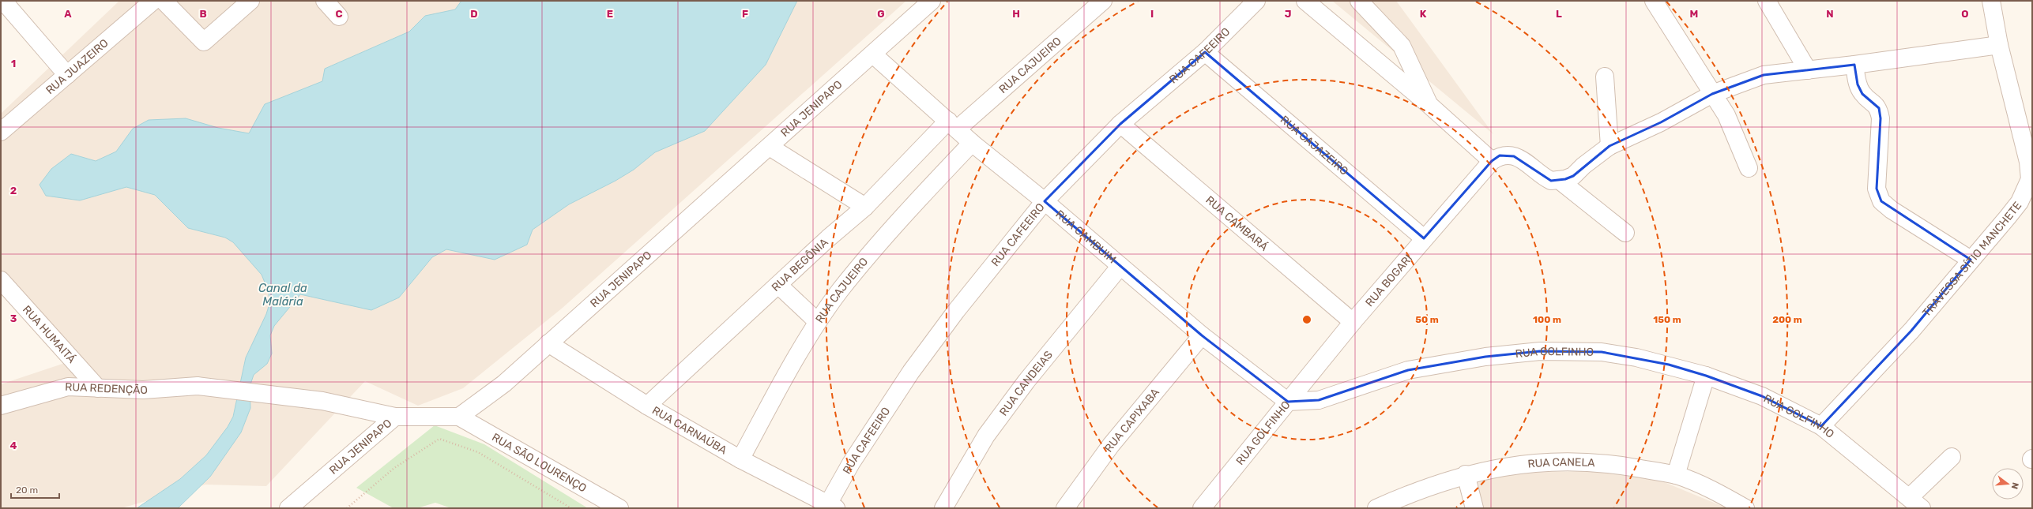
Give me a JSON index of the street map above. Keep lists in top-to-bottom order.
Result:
{
  "streets": {
    "street": [
      "RUA CAFEEIRO",
      "RUA CAJUEIRO",
      "RUA JUAZEIRO",
      "RUA JENIPAPO",
      "RUA CAJAZEIRO",
      "RUA CAMBARÁ",
      "RUA CAMBUIM",
      "TRAVESSA SÍTIO MANCHETE",
      "RUA BEGÔNIA",
      "RUA BOGARI",
      "RUA HUMAITÁ",
      "RUA GOLFINHO",
      "RUA CANDEIAS",
      "RUA REDENÇÃO",
      "RUA CAPIXABA",
      "RUA CARNAÚBA",
      "RUA SÃO LOURENÇO",
      "RUA CANELA"
    ]
  },
  "crossings": [
    ["RUA CAFEEIRO", "RUA CAJAZEIRO"],
    ["RUA CAFEEIRO", "RUA CAMBARÁ"],
    ["RUA CAFEEIRO", "RUA CAMBUIM"],
    ["RUA CAFEEIRO", "RUA CARNAÚBA"],
    ["RUA CAJUEIRO", "RUA CAMBUIM"],
    ["RUA CAJUEIRO", "RUA BEGÔNIA"],
    ["RUA CAJUEIRO", "RUA CARNAÚBA"],
    ["RUA JENIPAPO", "RUA CAMBUIM"],
    ["RUA JENIPAPO", "RUA REDENÇÃO"],
    ["RUA JENIPAPO", "RUA CARNAÚBA"],
    ["RUA JENIPAPO", "RUA SÃO LOURENÇO"],
    ["RUA CAJAZEIRO", "RUA BOGARI"],
    ["RUA CAMBARÁ", "RUA BOGARI"],
    ["RUA CAMBUIM", "RUA BEGÔNIA"],
    ["RUA CAMBUIM", "RUA BOGARI"],
    ["RUA CAMBUIM", "RUA GOLFINHO"],
    ["RUA CAMBUIM", "RUA CANDEIAS"],
    ["RUA CAMBUIM", "RUA CAPIXABA"],
    ["TRAVESSA SÍTIO MANCHETE", "RUA GOLFINHO"],
    ["RUA BEGÔNIA", "RUA CARNAÚBA"],
    ["RUA BOGARI", "RUA GOLFINHO"],
    ["RUA HUMAITÁ", "RUA REDENÇÃO"]
  ],
  "water": ["Canal da Malária"],
  "scale_bar": "20 m",
  "north": "right",
  "grid": {
    "columns": [
      "A",
      "B",
      "C",
      "D",
      "E",
      "F",
      "G",
      "H",
      "I",
      "J",
      "K",
      "L",
      "M",
      "N",
      "O"
    ],
    "rows": [
      "1",
      "2",
      "3",
      "4"
    ]
  },
  "rings": [
    "50 m",
    "100 m",
    "150 m",
    "200 m"
  ]
}
